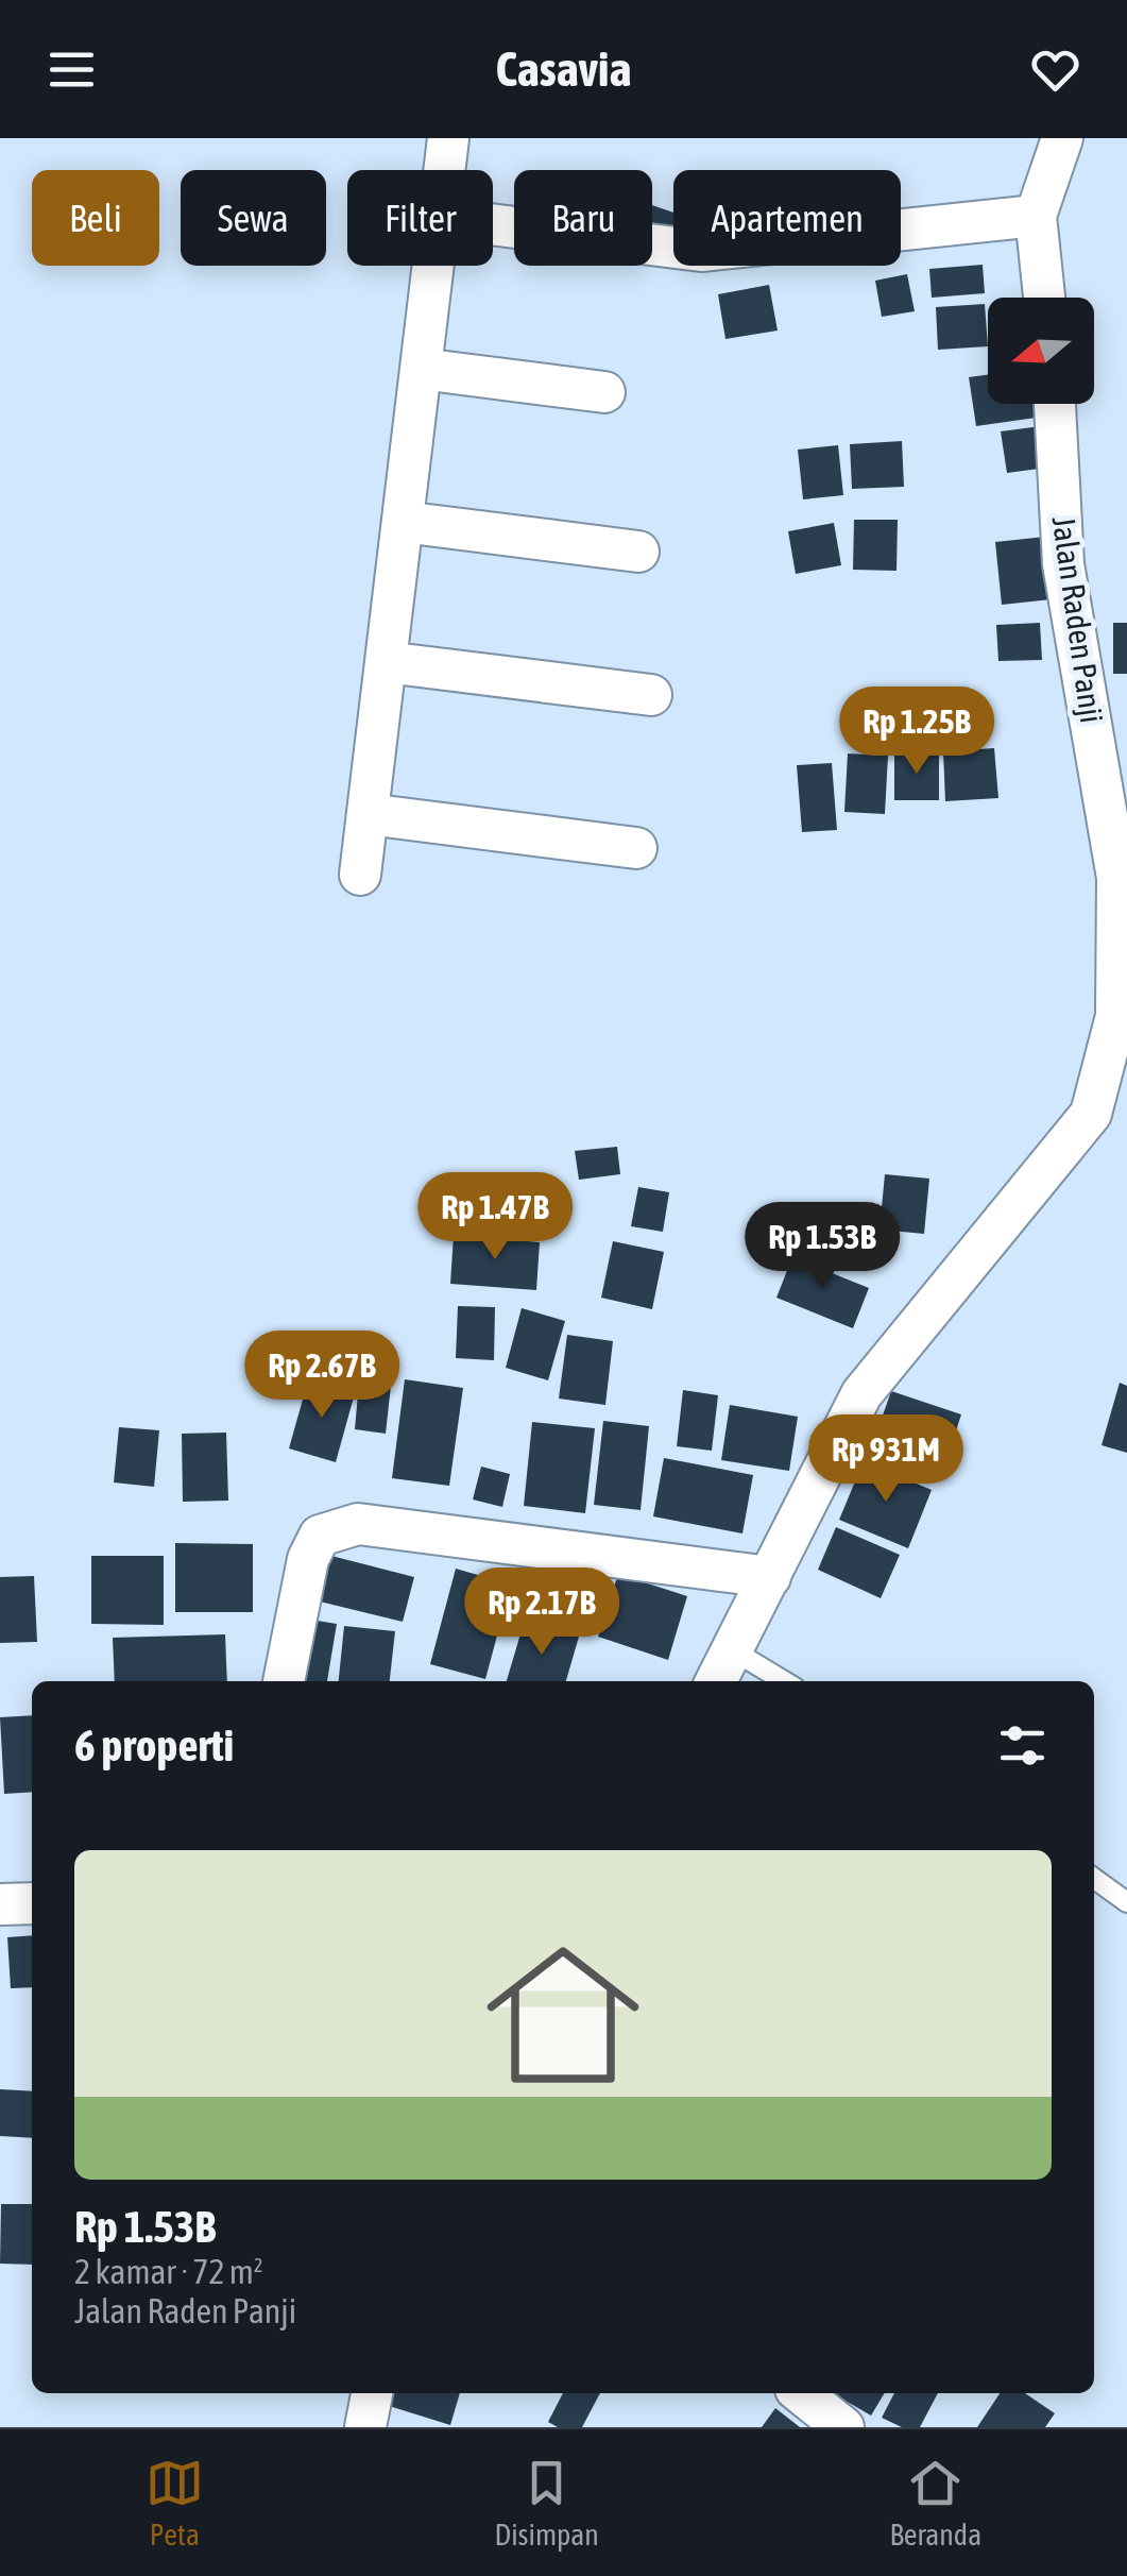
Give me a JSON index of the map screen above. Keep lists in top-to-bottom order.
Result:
{
  "streets": {
    "street": ["Jalan Raden Panji"]
  },
  "north": "left",
  "page": {
    "header": "Casavia",
    "chip": [
      "Beli",
      "Sewa",
      "Filter",
      "Baru",
      "Apartemen"
    ],
    "price": [
      "Rp 1.25B",
      "Rp 1.47B",
      "Rp 1.53B",
      "Rp 2.67B",
      "Rp 931M",
      "Rp 2.17B"
    ],
    "heading": "6 properti",
    "list": [
      {
        "name": "Rp 1.53B",
        "note": "2 kamar · 72 m² · Jalan Raden Panji"
      }
    ],
    "tabs": ["Peta", "Disimpan", "Beranda"]
  }
}
